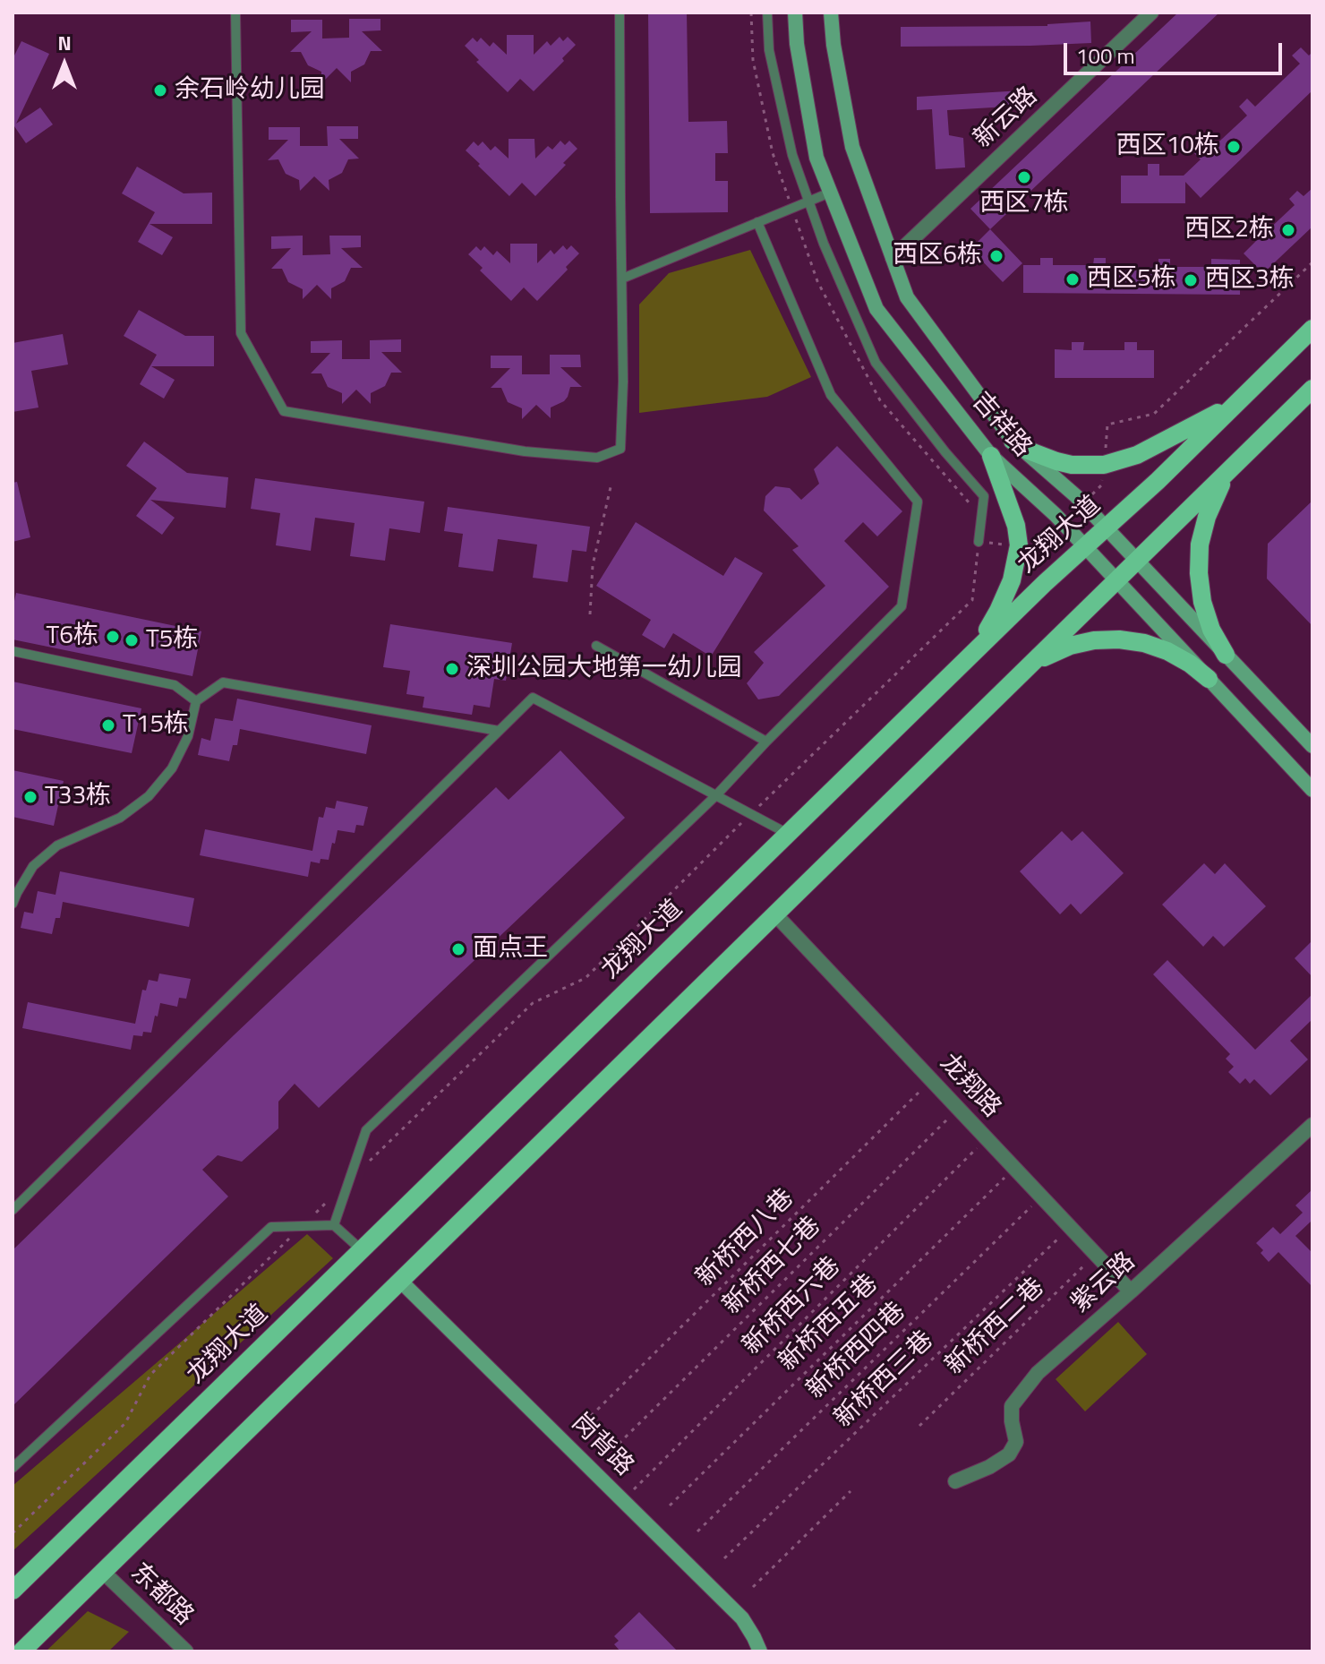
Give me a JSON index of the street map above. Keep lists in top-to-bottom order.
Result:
{
  "streets": {
    "main road": ["吉祥路", "龙翔大道", "岗背路"],
    "street": [
      "新云路",
      "龙翔路",
      "紫云路",
      "东都路"
    ],
    "path": [
      "新桥西八巷",
      "新桥西七巷",
      "新桥西六巷",
      "新桥西五巷",
      "新桥西二巷",
      "新桥西四巷",
      "新桥西三巷"
    ]
  },
  "crossings": [
    ["新云路", "吉祥路"],
    ["吉祥路", "龙翔大道"],
    ["龙翔路", "新桥西八巷"],
    ["龙翔路", "新桥西七巷"],
    ["龙翔路", "紫云路"],
    ["龙翔路", "新桥西六巷"],
    ["龙翔路", "新桥西五巷"],
    ["龙翔路", "新桥西二巷"],
    ["龙翔路", "新桥西四巷"],
    ["龙翔路", "新桥西三巷"],
    ["新桥西六巷", "岗背路"]
  ],
  "places": [
    "余石岭幼儿园",
    "西区10栋",
    "西区7栋",
    "西区2栋",
    "西区6栋",
    "西区5栋",
    "西区3栋",
    "T6栋",
    "T5栋",
    "深圳公园大地第一幼儿园",
    "T15栋",
    "T33栋",
    "面点王"
  ],
  "scale_bar": "100 m",
  "north": "top"
}
